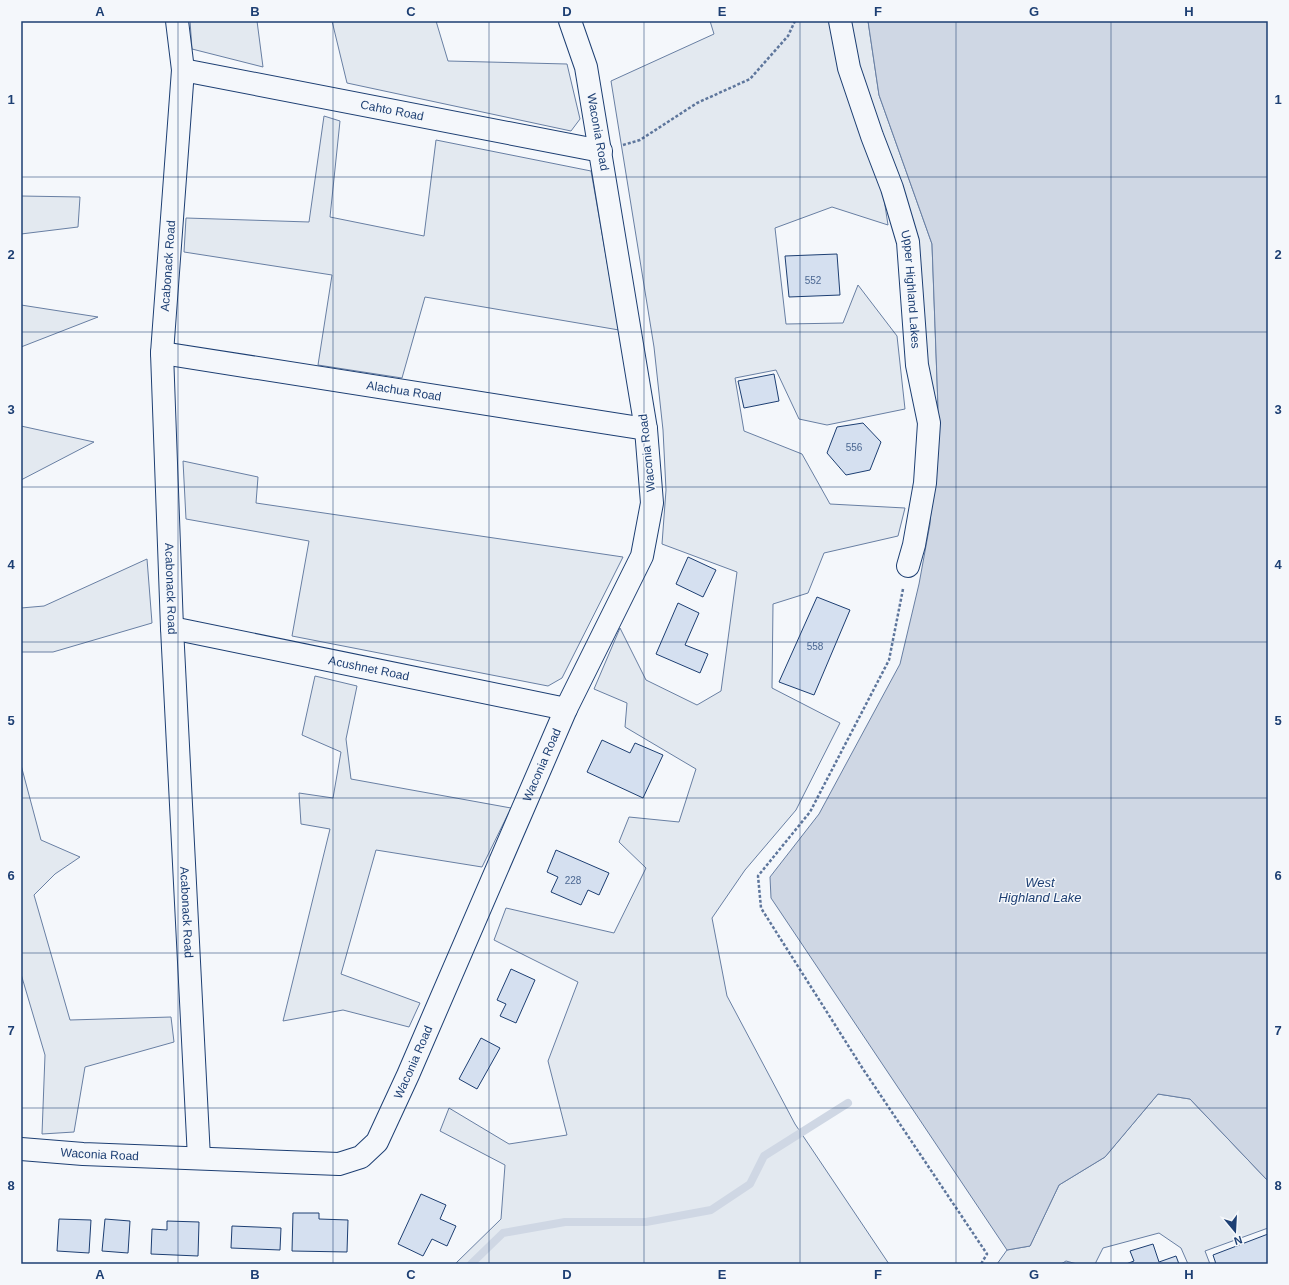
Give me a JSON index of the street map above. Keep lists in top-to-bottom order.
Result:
{
  "streets": {
    "street": [
      "Cahto Road",
      "Waconia Road",
      "Acabonack Road",
      "Upper Highland Lakes",
      "Alachua Road",
      "Acushnet Road"
    ]
  },
  "crossings": [
    ["Cahto Road", "Waconia Road"],
    ["Cahto Road", "Acabonack Road"],
    ["Waconia Road", "Acabonack Road"],
    ["Waconia Road", "Alachua Road"],
    ["Waconia Road", "Acushnet Road"],
    ["Acabonack Road", "Alachua Road"],
    ["Acabonack Road", "Acushnet Road"]
  ],
  "water": ["West Highland Lake"],
  "house_numbers": [
    "552",
    "556",
    "558",
    "228"
  ],
  "north": "bottom",
  "grid": {
    "columns": [
      "A",
      "B",
      "C",
      "D",
      "E",
      "F",
      "G",
      "H"
    ],
    "rows": [
      "1",
      "2",
      "3",
      "4",
      "5",
      "6",
      "7",
      "8"
    ]
  }
}
